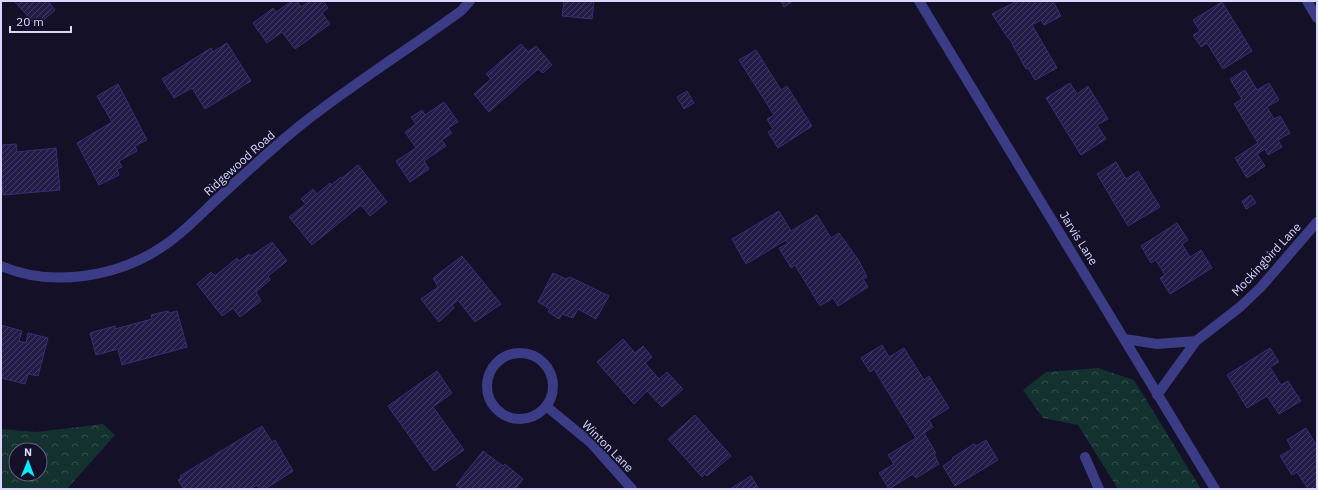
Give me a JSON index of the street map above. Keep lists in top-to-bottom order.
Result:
{
  "streets": {
    "street": [
      "Ridgewood Road",
      "Jarvis Lane",
      "Mockingbird Lane",
      "Winton Lane"
    ]
  },
  "crossings": [
    ["Jarvis Lane", "Mockingbird Lane"]
  ],
  "scale_bar": "20 m",
  "north": "top"
}
